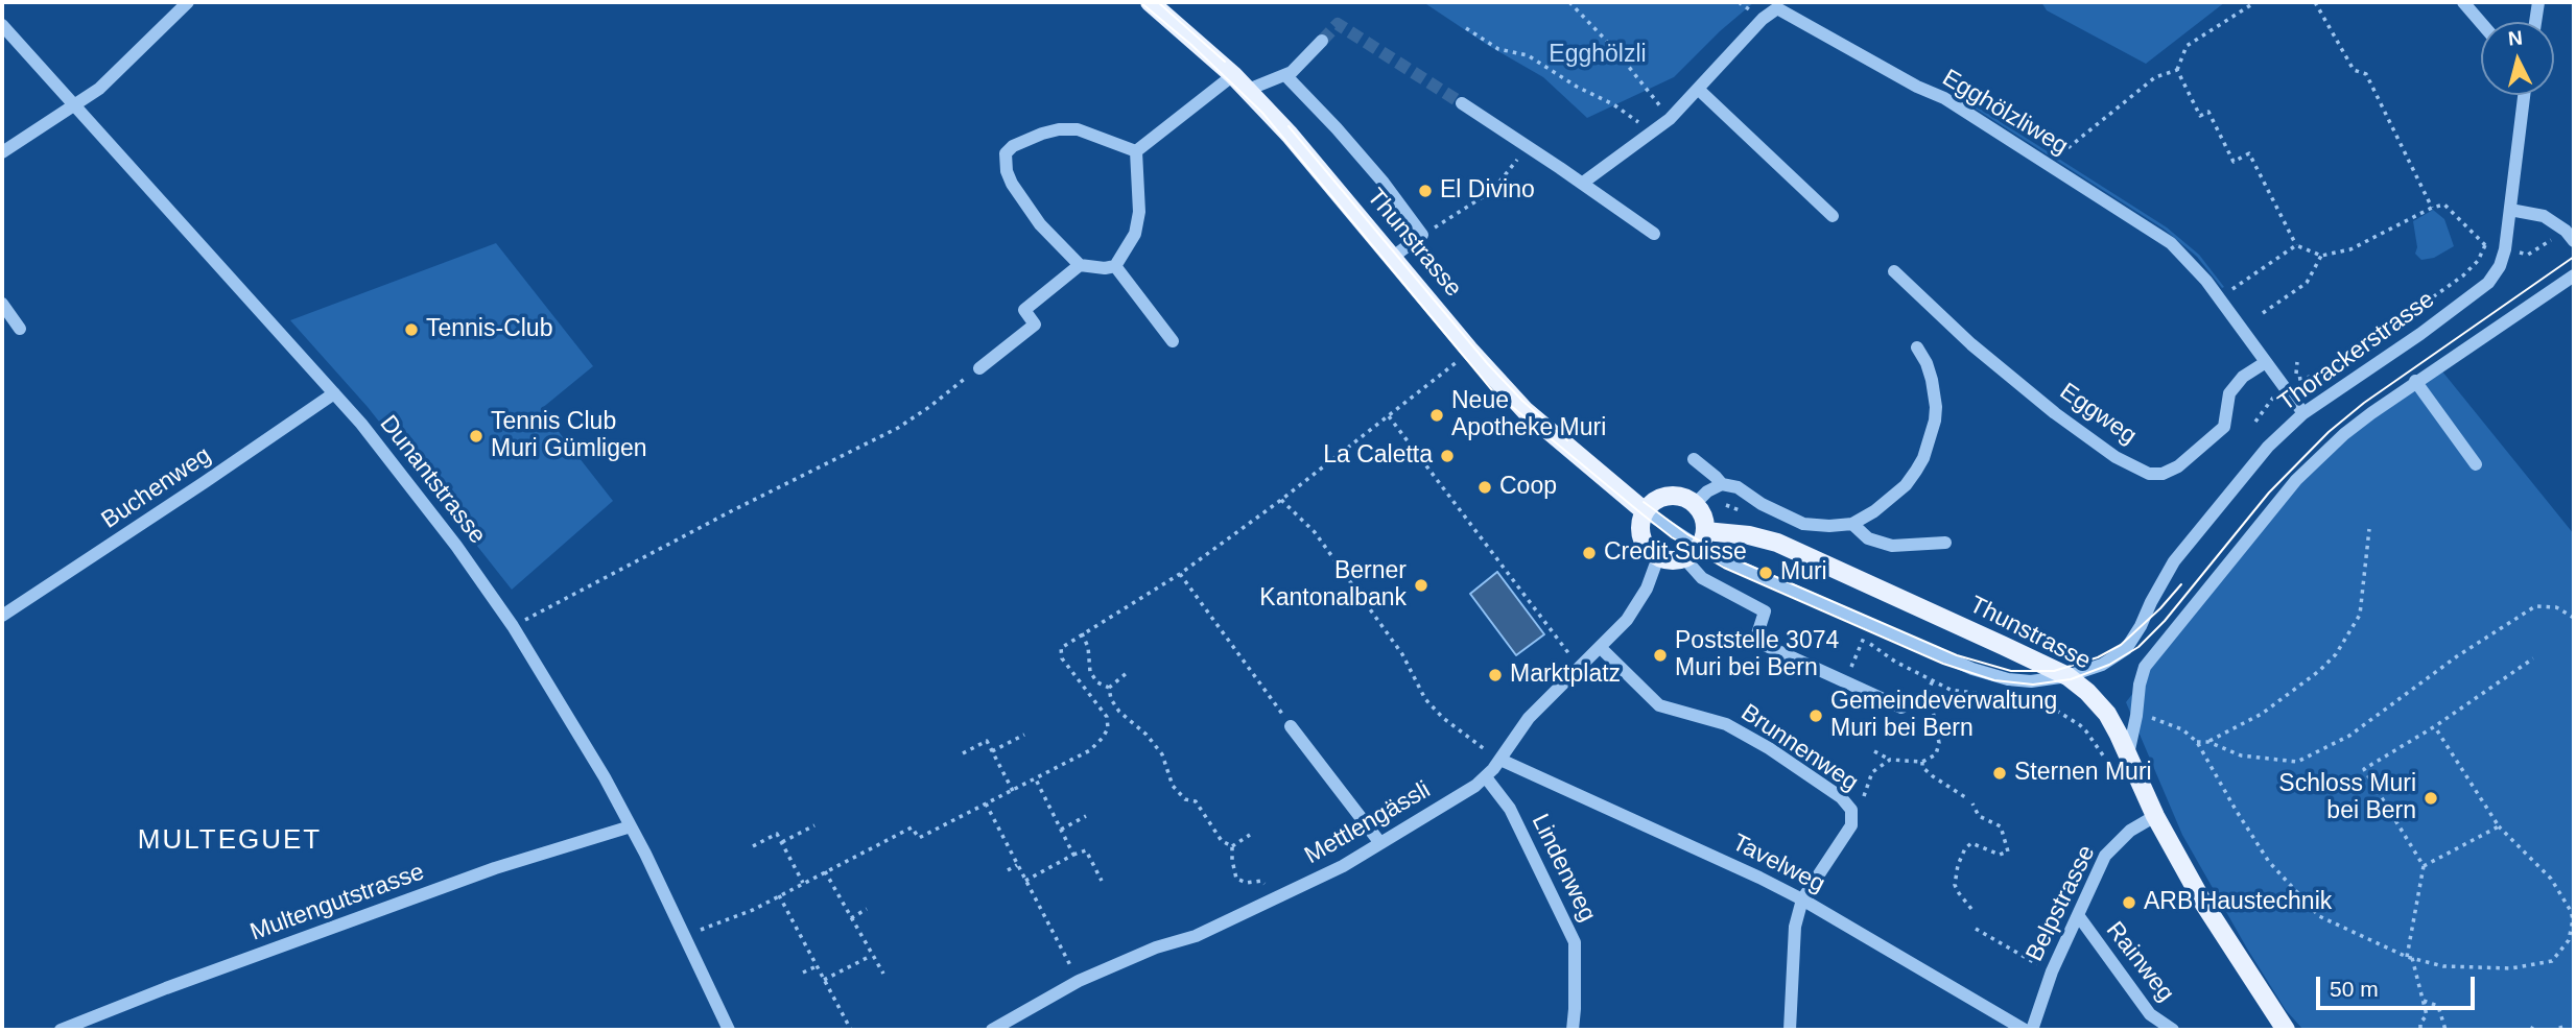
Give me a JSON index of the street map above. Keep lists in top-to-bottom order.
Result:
{
  "streets": {
    "main road": ["Thunstrasse"],
    "street": [
      "Egghölzliweg",
      "Thorackerstrasse",
      "Eggweg",
      "Dunantstrasse",
      "Buchenweg",
      "Brunnenweg",
      "Mettlengässli",
      "Tavelweg",
      "Lindenweg",
      "Multengutstrasse",
      "Belpstrasse",
      "Rainweg"
    ]
  },
  "crossings": [
    ["Egghölzliweg", "Thorackerstrasse"],
    ["Egghölzliweg", "Eggweg"],
    ["Thunstrasse", "Thorackerstrasse"],
    ["Thunstrasse", "Mettlengässli"],
    ["Thunstrasse", "Belpstrasse"],
    ["Dunantstrasse", "Buchenweg"],
    ["Dunantstrasse", "Multengutstrasse"],
    ["Brunnenweg", "Mettlengässli"],
    ["Brunnenweg", "Tavelweg"],
    ["Mettlengässli", "Tavelweg"],
    ["Mettlengässli", "Lindenweg"],
    ["Belpstrasse", "Rainweg"]
  ],
  "districts": ["MULTEGUET"],
  "parks": ["Egghölzli"],
  "places": [
    "El Divino",
    "Tennis-Club",
    "Neue Apotheke Muri",
    "Tennis Club Muri Gümligen",
    "La Caletta",
    "Coop",
    "Credit Suisse",
    "Muri",
    "Berner Kantonalbank",
    "Poststelle 3074 Muri bei Bern",
    "Marktplatz",
    "Gemeindeverwaltung Muri bei Bern",
    "Sternen Muri",
    "Schloss Muri bei Bern",
    "ARB Haustechnik"
  ],
  "scale_bar": "50 m",
  "north": "top"
}
